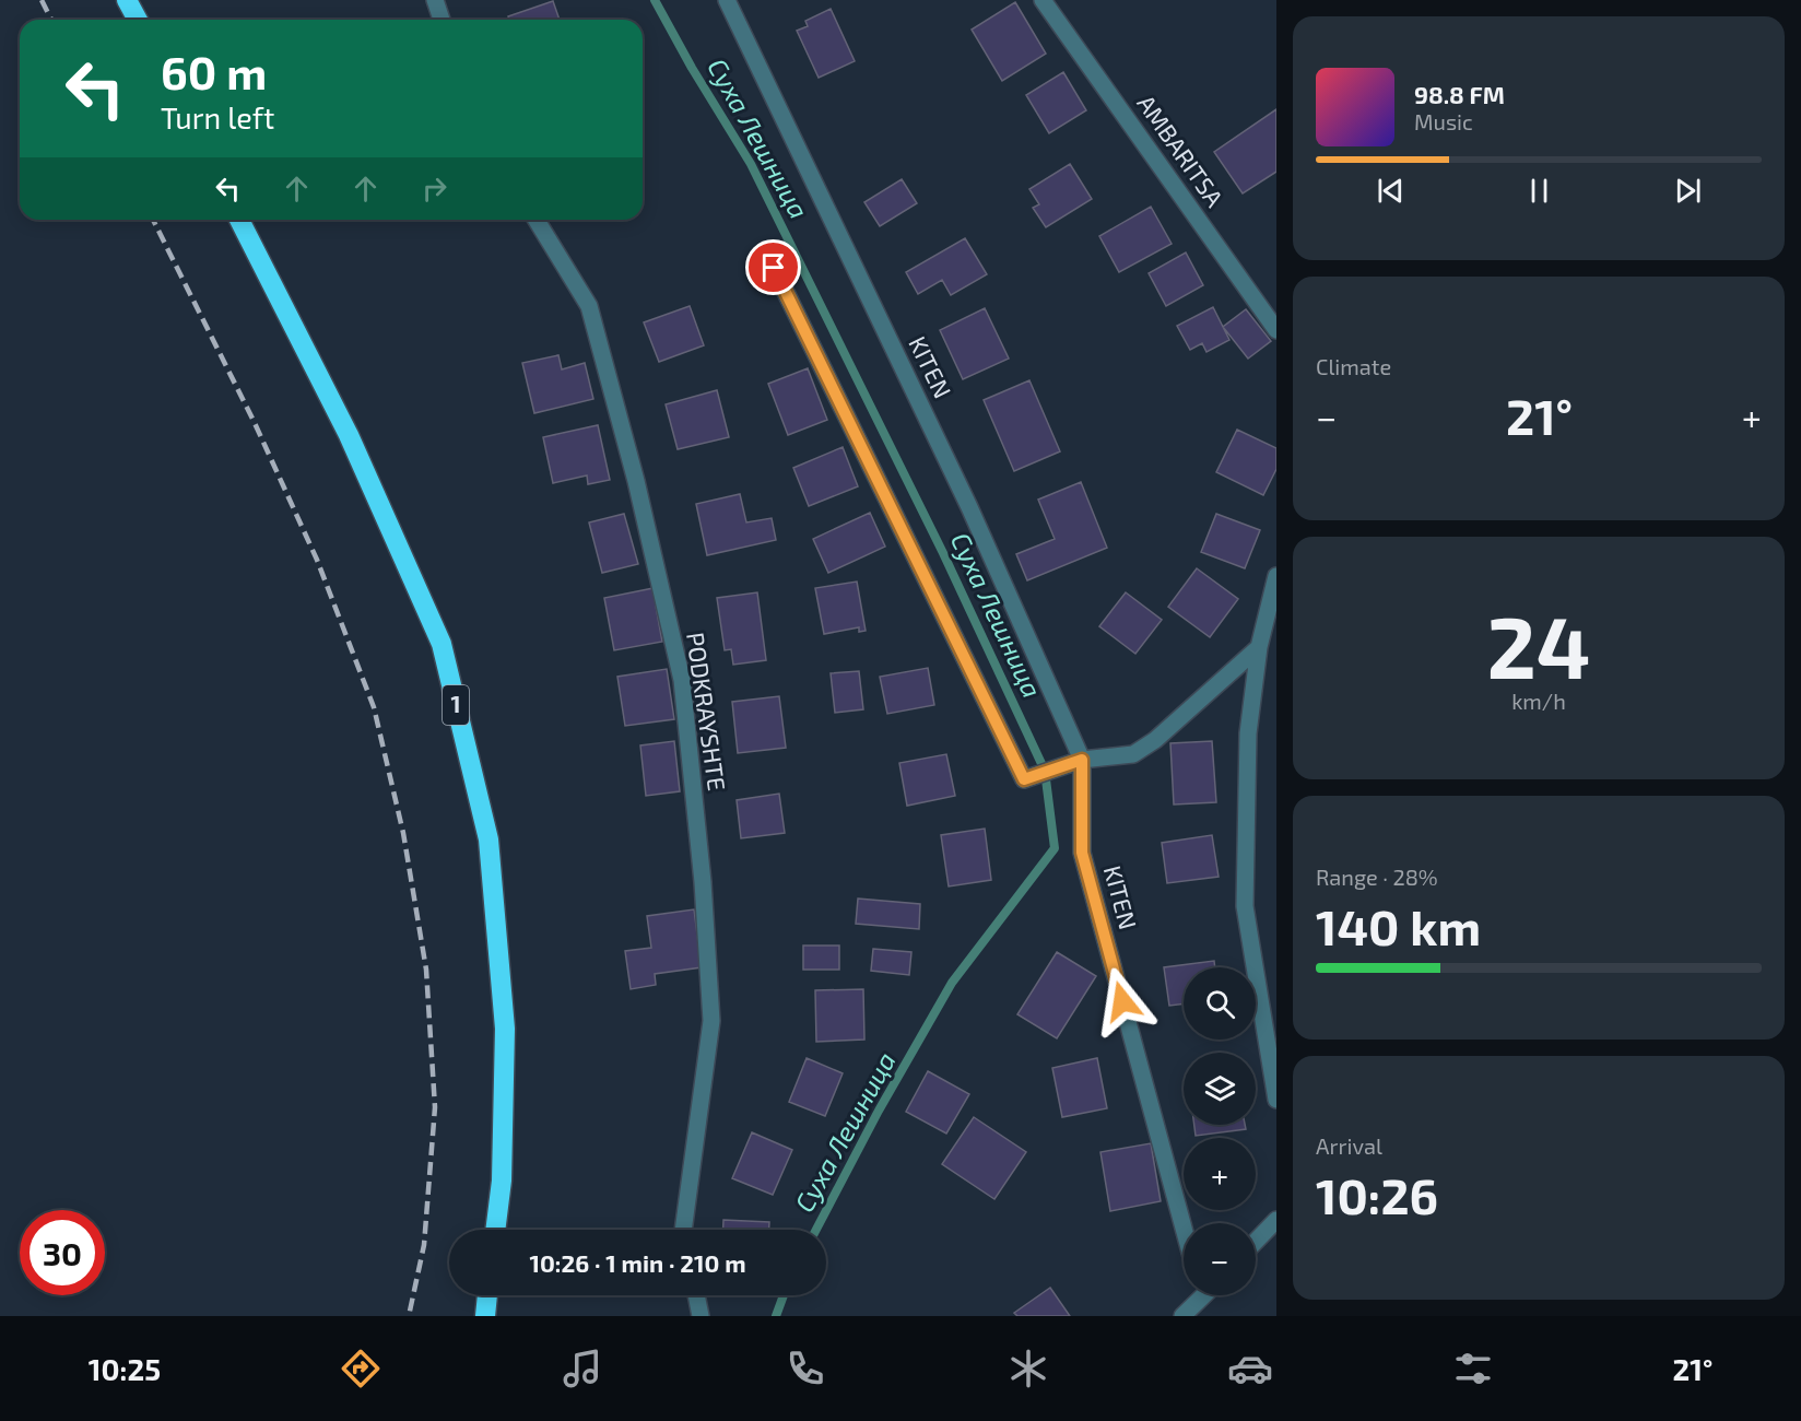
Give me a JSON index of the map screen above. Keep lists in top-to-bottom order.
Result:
{
  "streets": {
    "highway": ["1"],
    "street": ["AMBARITSA", "KITEN", "PODKRAYSHTE"]
  },
  "water": ["Суха Лешница"],
  "page": {
    "turn": ["60 m", "Turn left"],
    "song": ["98.8 FM", "Music"],
    "tile": [
      "Climate",
      ["24", "km/h"],
      ["Range · 28%", "140 km"],
      ["Arrival", "10:26"]
    ],
    "heat": ["−", "21°", "+"],
    "map_buttons": ["+", "−"],
    "limit": "30",
    "trip": "10:26 · 1 min · 210 m",
    "tabs": ["10:25", "21°"]
  }
}
